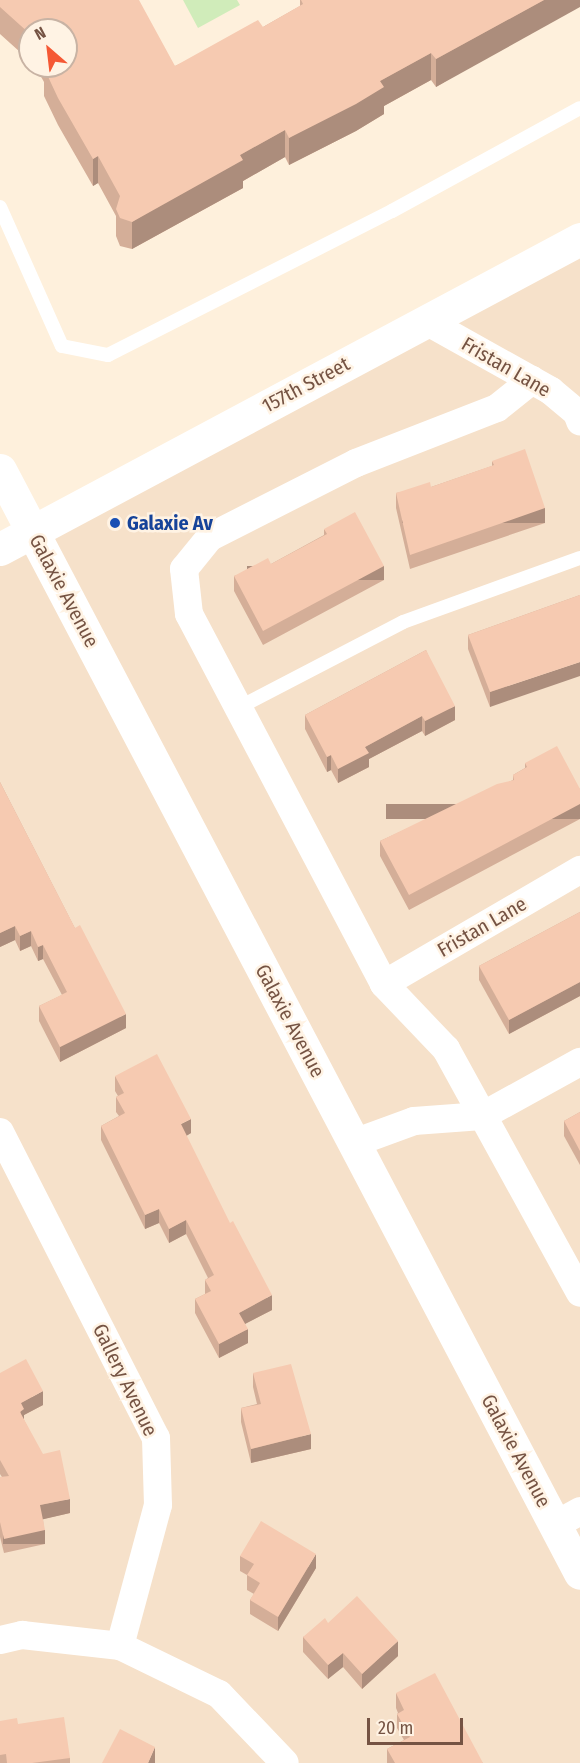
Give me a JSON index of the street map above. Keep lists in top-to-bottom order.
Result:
{
  "streets": {
    "street": [
      "Fristan Lane",
      "157th Street",
      "Galaxie Avenue",
      "Gallery Avenue"
    ]
  },
  "crossings": [
    ["Fristan Lane", "157th Street"],
    ["157th Street", "Galaxie Avenue"]
  ],
  "places": ["Galaxie Av"],
  "scale_bar": "20 m",
  "north": "top left"
}
